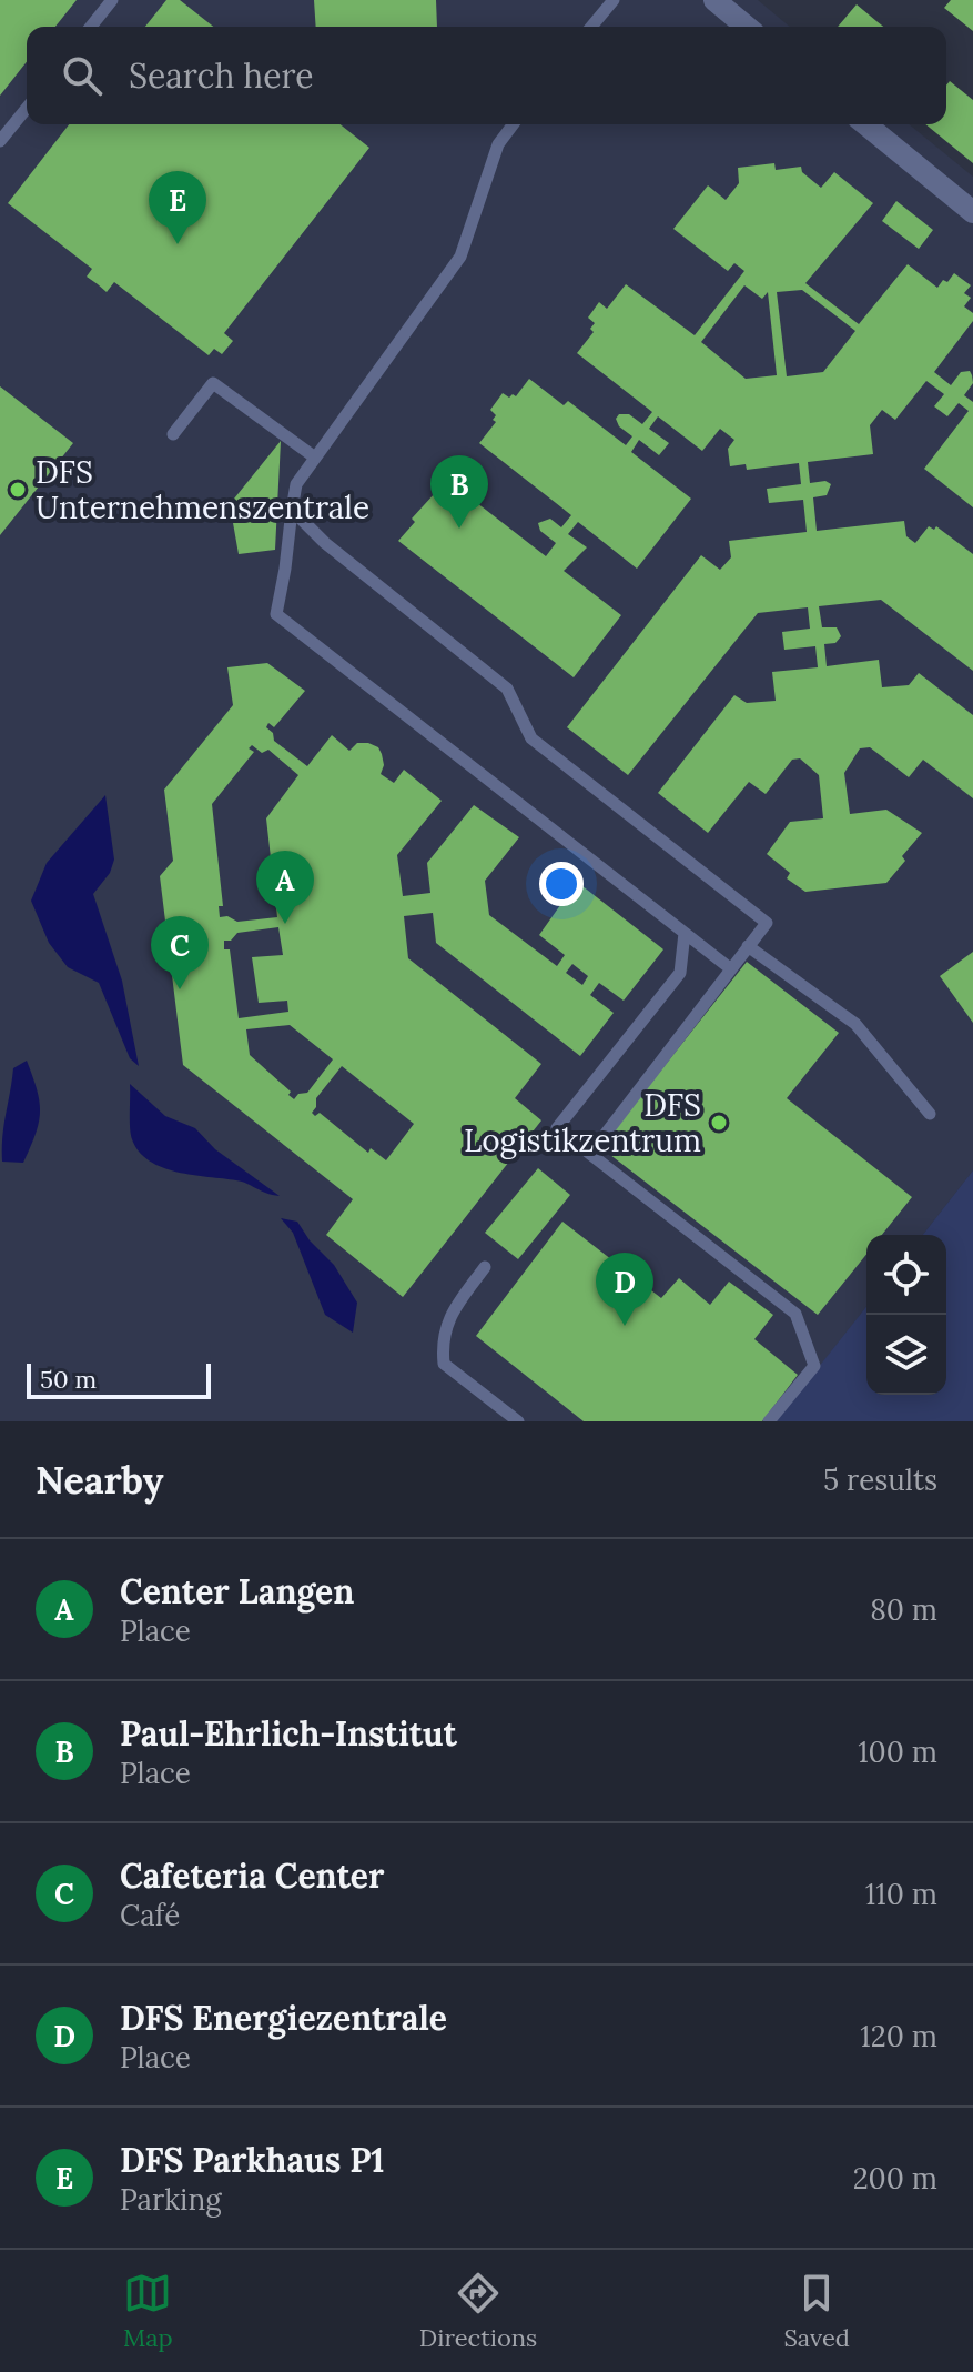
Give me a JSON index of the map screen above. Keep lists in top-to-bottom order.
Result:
{
  "places": ["DFS Unternehmenszentrale", "DFS Logistikzentrum"],
  "scale_bar": "50 m",
  "page": {
    "search": "Search here",
    "pins": [
      "E",
      "B",
      "A",
      "C",
      "D"
    ],
    "scale": "50 m",
    "heading": ["Nearby", "5 results"],
    "list": [
      {
        "mark": "A",
        "name": "Center Langen",
        "note": "Place",
        "value": "80 m"
      },
      {
        "mark": "B",
        "name": "Paul-Ehrlich-Institut",
        "note": "Place",
        "value": "100 m"
      },
      {
        "mark": "C",
        "name": "Cafeteria Center",
        "note": "Café",
        "value": "110 m"
      },
      {
        "mark": "D",
        "name": "DFS Energiezentrale",
        "note": "Place",
        "value": "120 m"
      },
      {
        "mark": "E",
        "name": "DFS Parkhaus P1",
        "note": "Parking",
        "value": "200 m"
      }
    ],
    "nav": ["Map", "Directions", "Saved"]
  }
}
